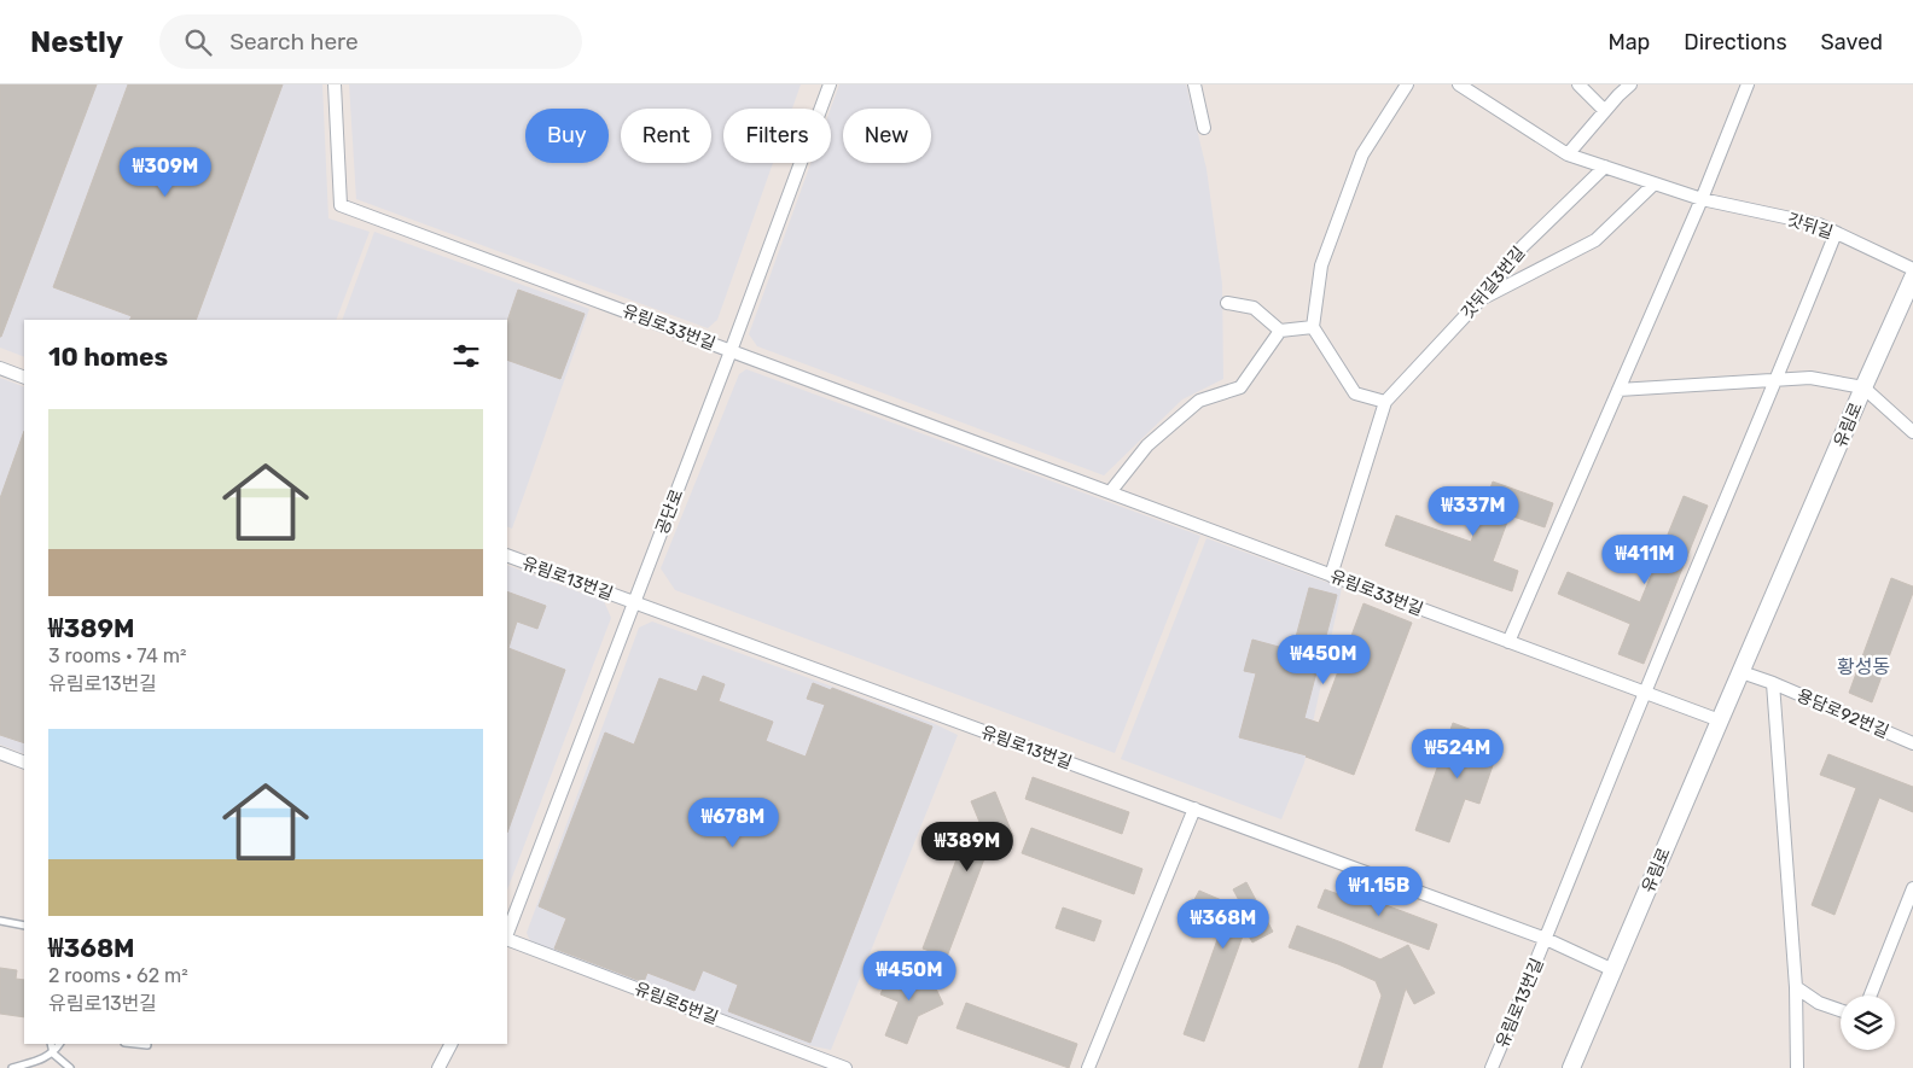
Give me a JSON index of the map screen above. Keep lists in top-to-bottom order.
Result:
{
  "streets": {
    "street": [
      "갓뒤길",
      "갓뒤길3번길",
      "유림로33번길",
      "유림로",
      "공단로",
      "유림로13번길",
      "용담로92번길",
      "유림로5번길"
    ]
  },
  "crossings": [
    ["갓뒤길", "갓뒤길3번길"],
    ["갓뒤길3번길", "유림로33번길"],
    ["유림로33번길", "유림로"],
    ["유림로33번길", "공단로"],
    ["유림로", "유림로13번길"],
    ["공단로", "유림로13번길"]
  ],
  "districts": ["황성동"],
  "page": {
    "header": "Nestly",
    "search": "Search here",
    "nav": ["Map", "Directions", "Saved"],
    "chip": [
      "Buy",
      "Rent",
      "Filters",
      "New"
    ],
    "price": [
      "₩309M",
      "₩337M",
      "₩411M",
      "₩450M",
      "₩524M",
      "₩678M",
      "₩389M",
      "₩1.15B",
      "₩368M",
      "₩450M"
    ],
    "heading": "10 homes",
    "list": [
      {
        "name": "₩389M",
        "note": "3 rooms · 74 m² · 유림로13번길"
      },
      {
        "name": "₩368M",
        "note": "2 rooms · 62 m² · 유림로13번길"
      }
    ]
  }
}
